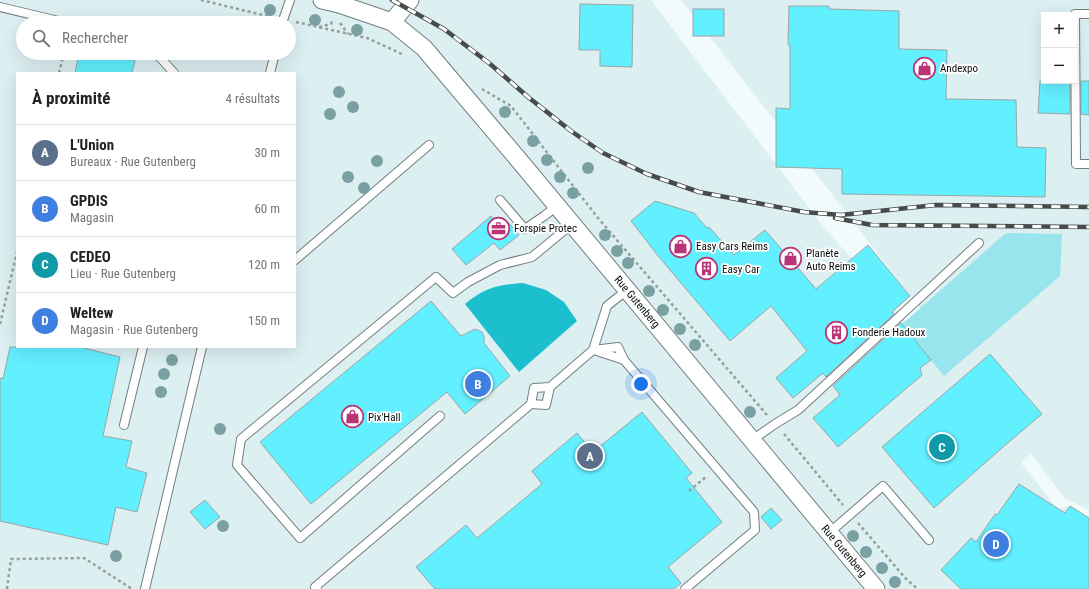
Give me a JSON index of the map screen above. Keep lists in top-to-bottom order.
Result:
{
  "streets": {
    "street": ["Rue Gutenberg"]
  },
  "places": {
    "shop": [
      "Andexpo",
      "Easy Cars Reims",
      "Planète Auto Reims",
      "Pix'Hall"
    ],
    "office": ["Forspie Protec"],
    "building": ["Easy Car", "Fonderie Hadoux"]
  },
  "page": {
    "map_buttons": ["+", "−"],
    "search": "Rechercher",
    "heading": ["À proximité", "4 résultats"],
    "list": [
      {
        "mark": "A",
        "name": "L'Union",
        "note": "Bureaux · Rue Gutenberg",
        "value": "30 m"
      },
      {
        "mark": "B",
        "name": "GPDIS",
        "note": "Magasin",
        "value": "60 m"
      },
      {
        "mark": "C",
        "name": "CEDEO",
        "note": "Lieu · Rue Gutenberg",
        "value": "120 m"
      },
      {
        "mark": "D",
        "name": "Weltew",
        "note": "Magasin · Rue Gutenberg",
        "value": "150 m"
      }
    ],
    "pins": [
      "B",
      "C",
      "A",
      "D"
    ]
  }
}
